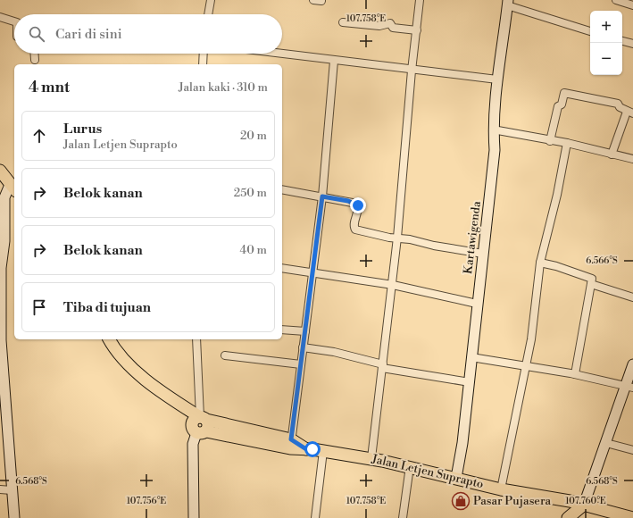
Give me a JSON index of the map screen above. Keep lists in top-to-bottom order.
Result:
{
  "streets": {
    "main road": ["Jalan Letjen Suprapto"],
    "street": ["Kartawigenda"]
  },
  "crossings": [
    ["Kartawigenda", "Jalan Letjen Suprapto"]
  ],
  "places": {
    "shop": ["Pasar Pujasera"]
  },
  "page": {
    "map_buttons": ["+", "−"],
    "search": "Cari di sini",
    "heading": ["4 mnt", "Jalan kaki · 310 m"],
    "list": [
      ["Lurus", "Jalan Letjen Suprapto", "20 m"],
      ["Belok kanan", "250 m"],
      ["Belok kanan", "40 m"],
      "Tiba di tujuan"
    ]
  },
  "coordinates": [
    "107.758°E",
    "6.566°S",
    "6.568°S",
    "107.756°E",
    "107.760°E"
  ]
}
